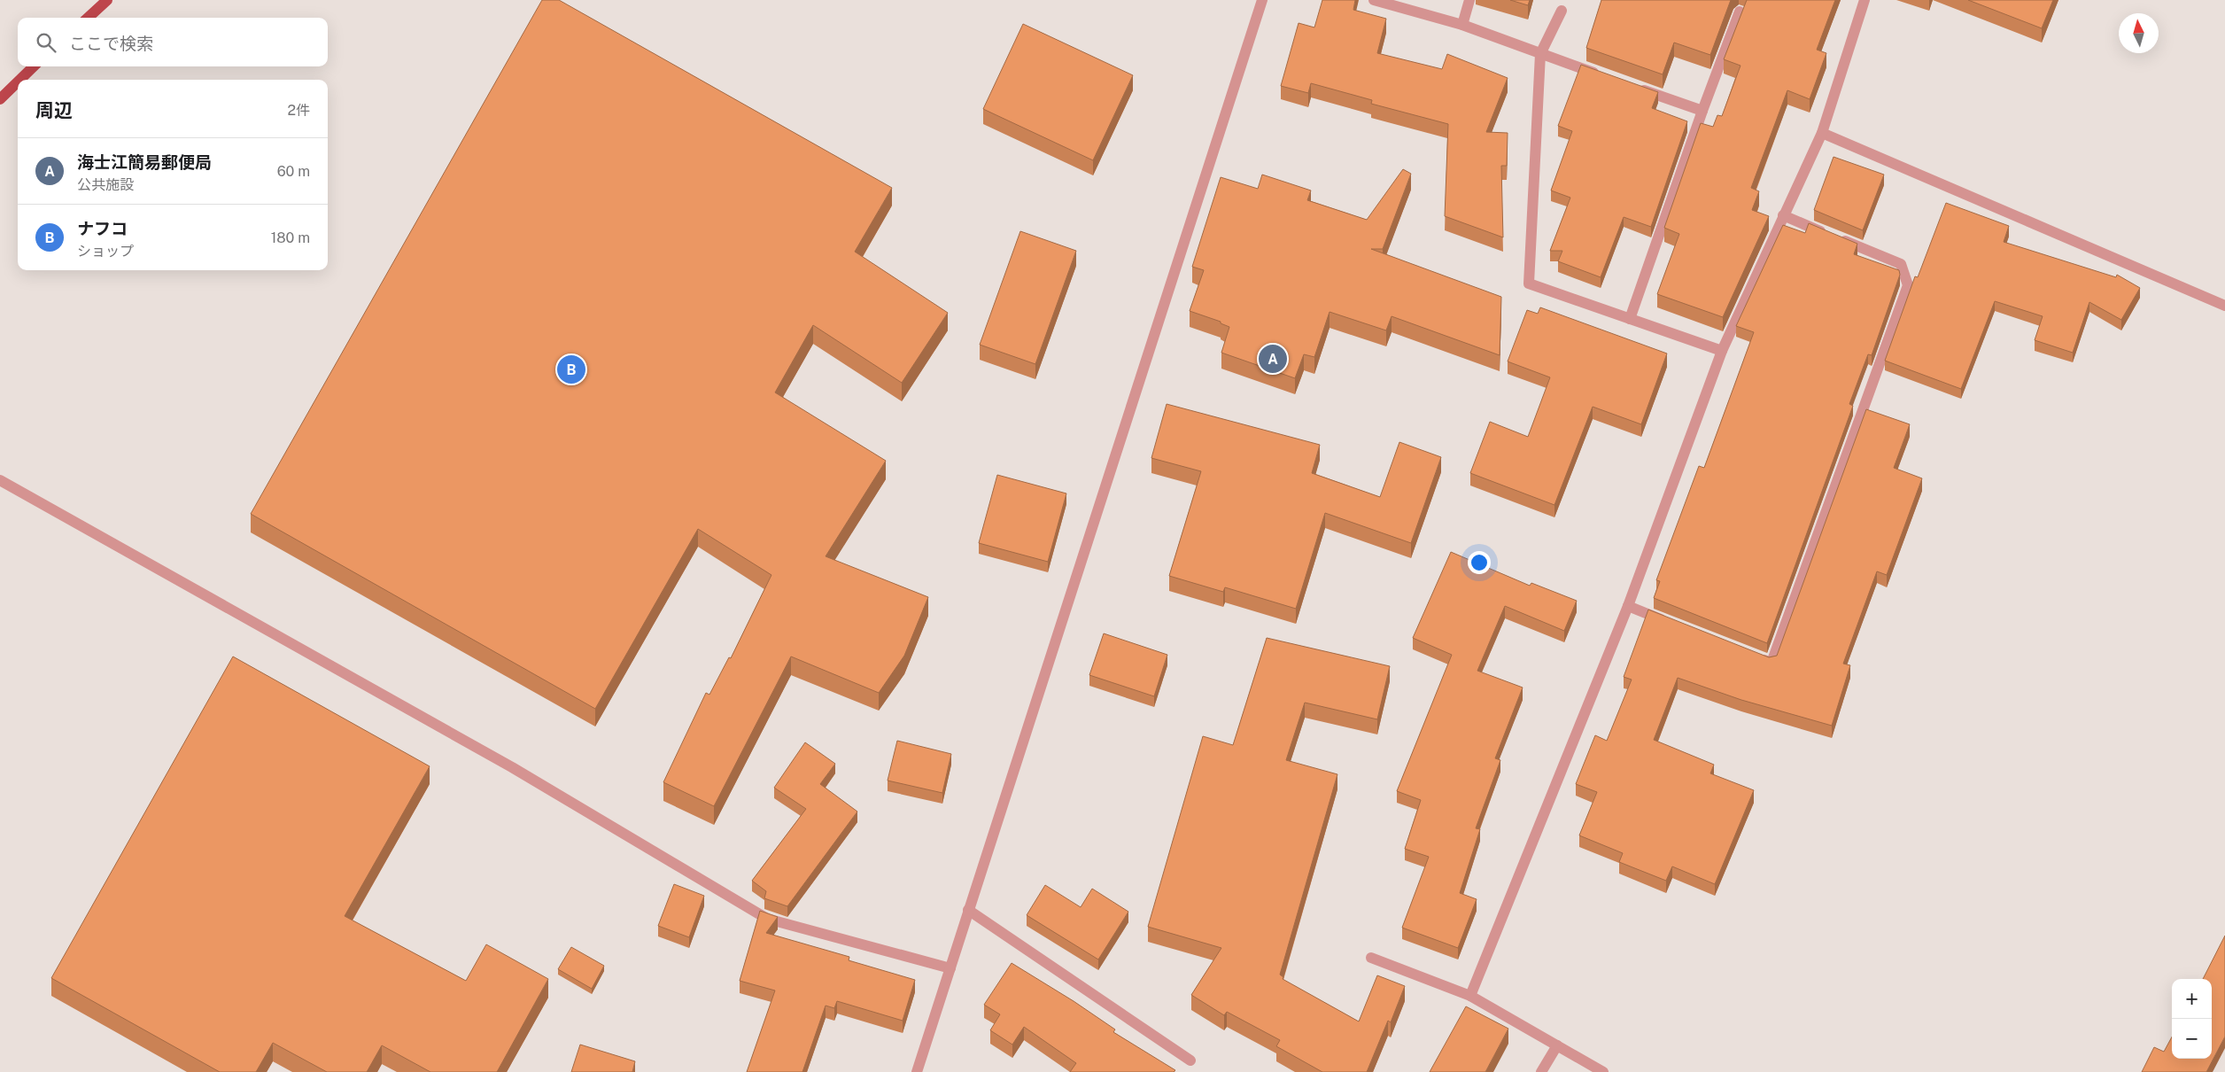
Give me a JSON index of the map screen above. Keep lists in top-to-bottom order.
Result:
{
  "north": "top",
  "page": {
    "search": "ここで検索",
    "heading": ["周辺", "2件"],
    "list": [
      {
        "mark": "A",
        "name": "海士江簡易郵便局",
        "note": "公共施設",
        "value": "60 m"
      },
      {
        "mark": "B",
        "name": "ナフコ",
        "note": "ショップ",
        "value": "180 m"
      }
    ],
    "pins": ["A", "B"],
    "map_buttons": ["+", "−"]
  }
}
